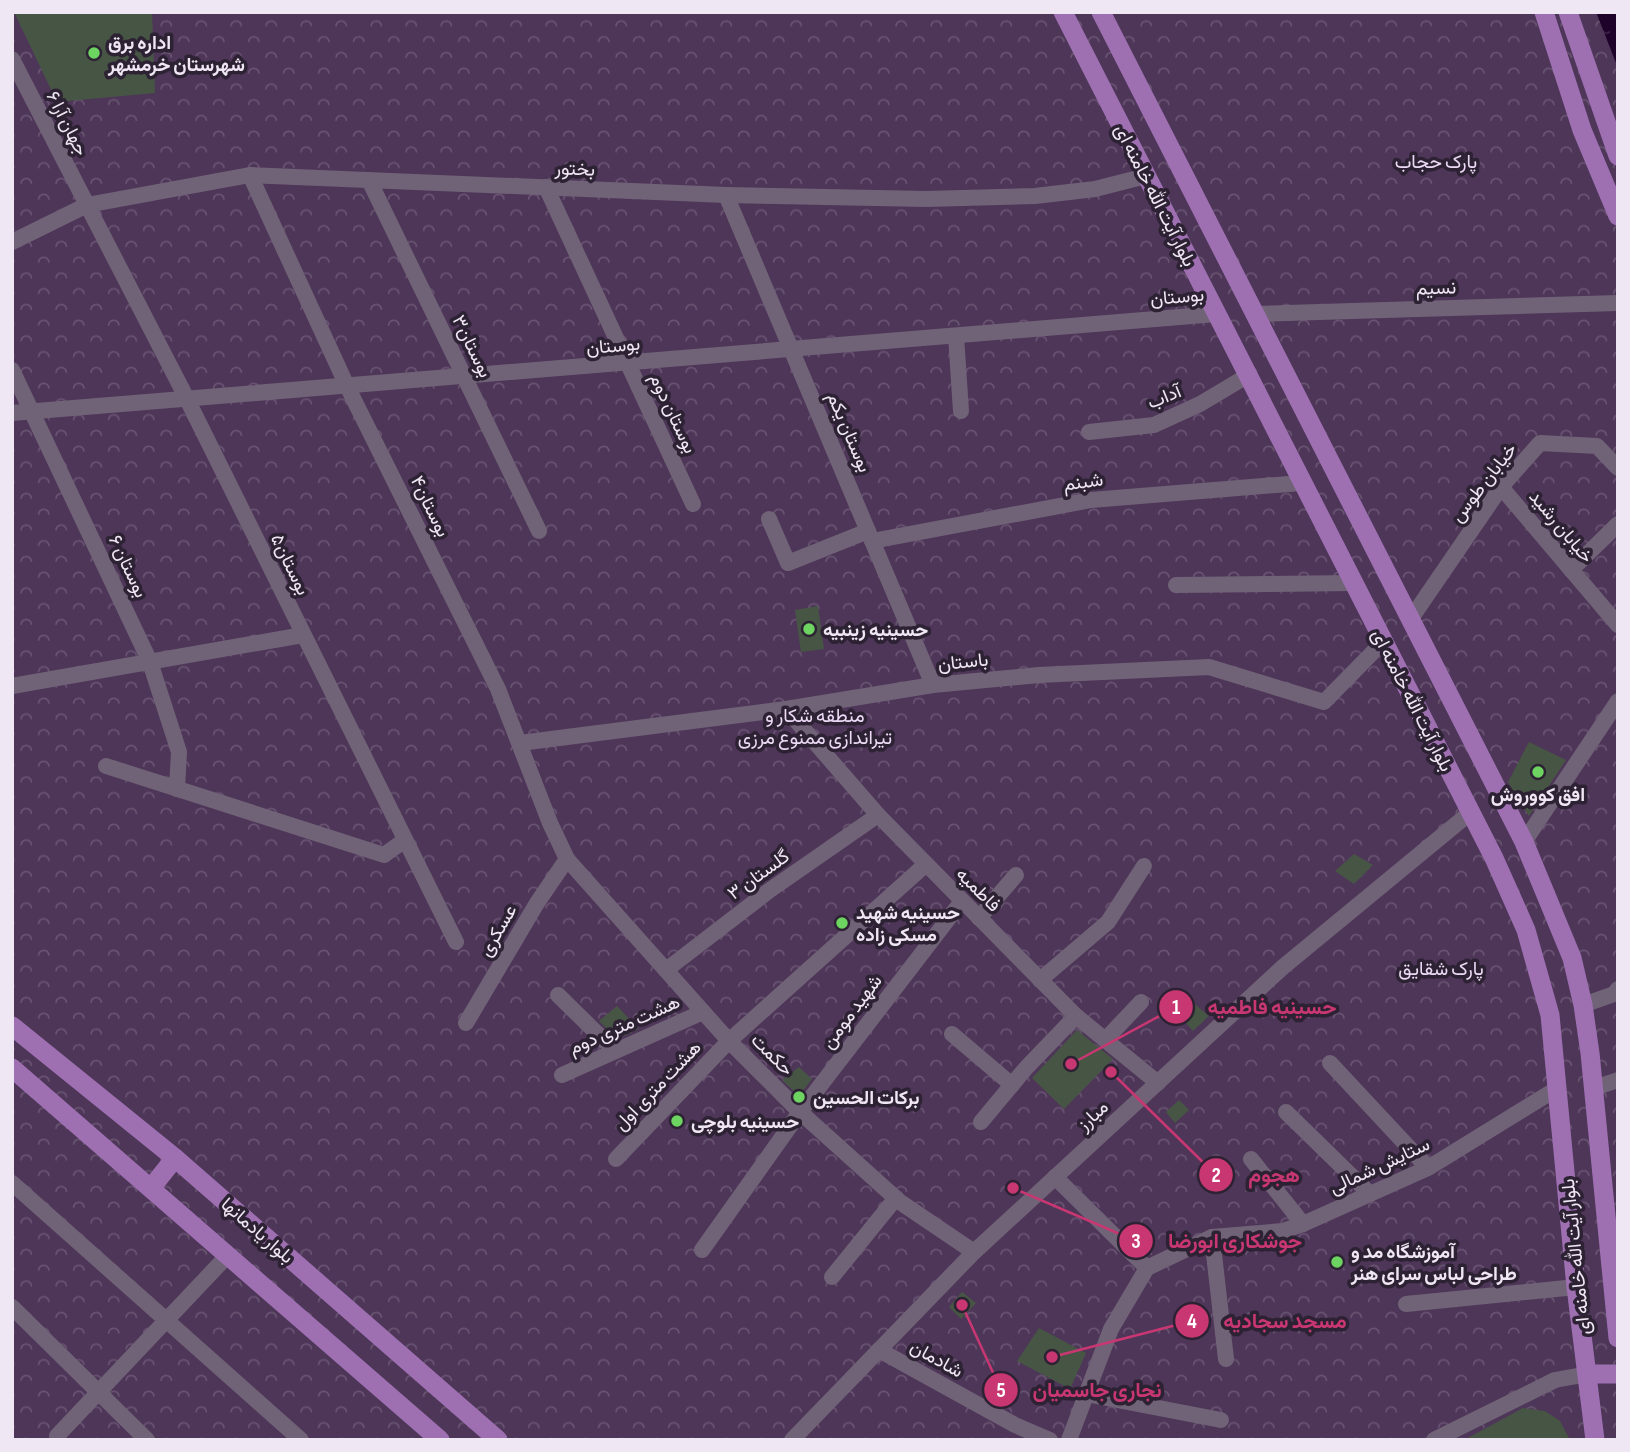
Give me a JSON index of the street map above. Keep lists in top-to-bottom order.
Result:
{
  "streets": {
    "main road": ["بلوار آیت الله خامنه ای", "بلوار یادمانها"],
    "street": [
      "جهان آرا ۶",
      "بختور",
      "نسیم",
      "بوستان",
      "بوستان۳",
      "آداب",
      "بوستان دوم",
      "بوستان یکم",
      "شبنم",
      "خیابان طوس",
      "بوستان۴",
      "خیابان رشید",
      "بوستان۵",
      "بوستان ۶",
      "باستان",
      "گلستان ۳",
      "فاطمیه",
      "عسکری",
      "شهید مومن",
      "هشت متری دوم",
      "حکمت",
      "هشت متری اول",
      "مبارز",
      "ستایش شمالی",
      "شادمان"
    ]
  },
  "crossings": [
    ["جهان آرا ۶", "بختور"],
    ["جهان آرا ۶", "بوستان۵"],
    ["بختور", "بلوار آیت الله خامنه ای"],
    ["بختور", "بوستان۳"],
    ["بختور", "بوستان دوم"],
    ["بختور", "بوستان یکم"],
    ["بختور", "بوستان۴"],
    ["بختور", "بوستان۵"],
    ["بلوار آیت الله خامنه ای", "نسیم"],
    ["بلوار آیت الله خامنه ای", "بوستان"],
    ["بلوار آیت الله خامنه ای", "آداب"],
    ["بلوار آیت الله خامنه ای", "شبنم"],
    ["بلوار آیت الله خامنه ای", "خیابان طوس"],
    ["بلوار آیت الله خامنه ای", "باستان"],
    ["بلوار آیت الله خامنه ای", "مبارز"],
    ["بلوار آیت الله خامنه ای", "ستایش شمالی"],
    ["بوستان", "بوستان۳"],
    ["بوستان", "بوستان دوم"],
    ["بوستان", "بوستان یکم"],
    ["بوستان", "بوستان۴"],
    ["بوستان", "بوستان۵"],
    ["بوستان", "بوستان ۶"],
    ["بوستان یکم", "شبنم"],
    ["بوستان یکم", "باستان"],
    ["خیابان طوس", "خیابان رشید"],
    ["بوستان۴", "باستان"],
    ["بوستان۴", "عسکری"],
    ["بوستان۴", "حکمت"],
    ["باستان", "فاطمیه"],
    ["گلستان ۳", "فاطمیه"],
    ["گلستان ۳", "حکمت"],
    ["فاطمیه", "شهید مومن"],
    ["فاطمیه", "هشت متری اول"],
    ["فاطمیه", "مبارز"],
    ["عسکری", "حکمت"],
    ["شهید مومن", "حکمت"],
    ["هشت متری دوم", "حکمت"],
    ["حکمت", "هشت متری اول"],
    ["حکمت", "مبارز"],
    ["مبارز", "شادمان"]
  ],
  "parks": ["پارک حجاب", "منطقه شکار و تیراندازی ممنوع مرزی", "پارک شقایق"],
  "places": [
    "اداره برق شهرستان خرمشهر",
    "حسینیه زینبیه",
    "افق کووروش",
    "حسینیه شهید مسکی زاده",
    "حسینیه فاطمیه",
    "هجوم",
    "برکات الحسین",
    "حسینیه بلوچی",
    "جوشکاری ابورضا",
    "آموزشگاه مد و طراحی لباس سرای هنر",
    "نجاری جاسمیان",
    "مسجد سجادیه"
  ]
}
